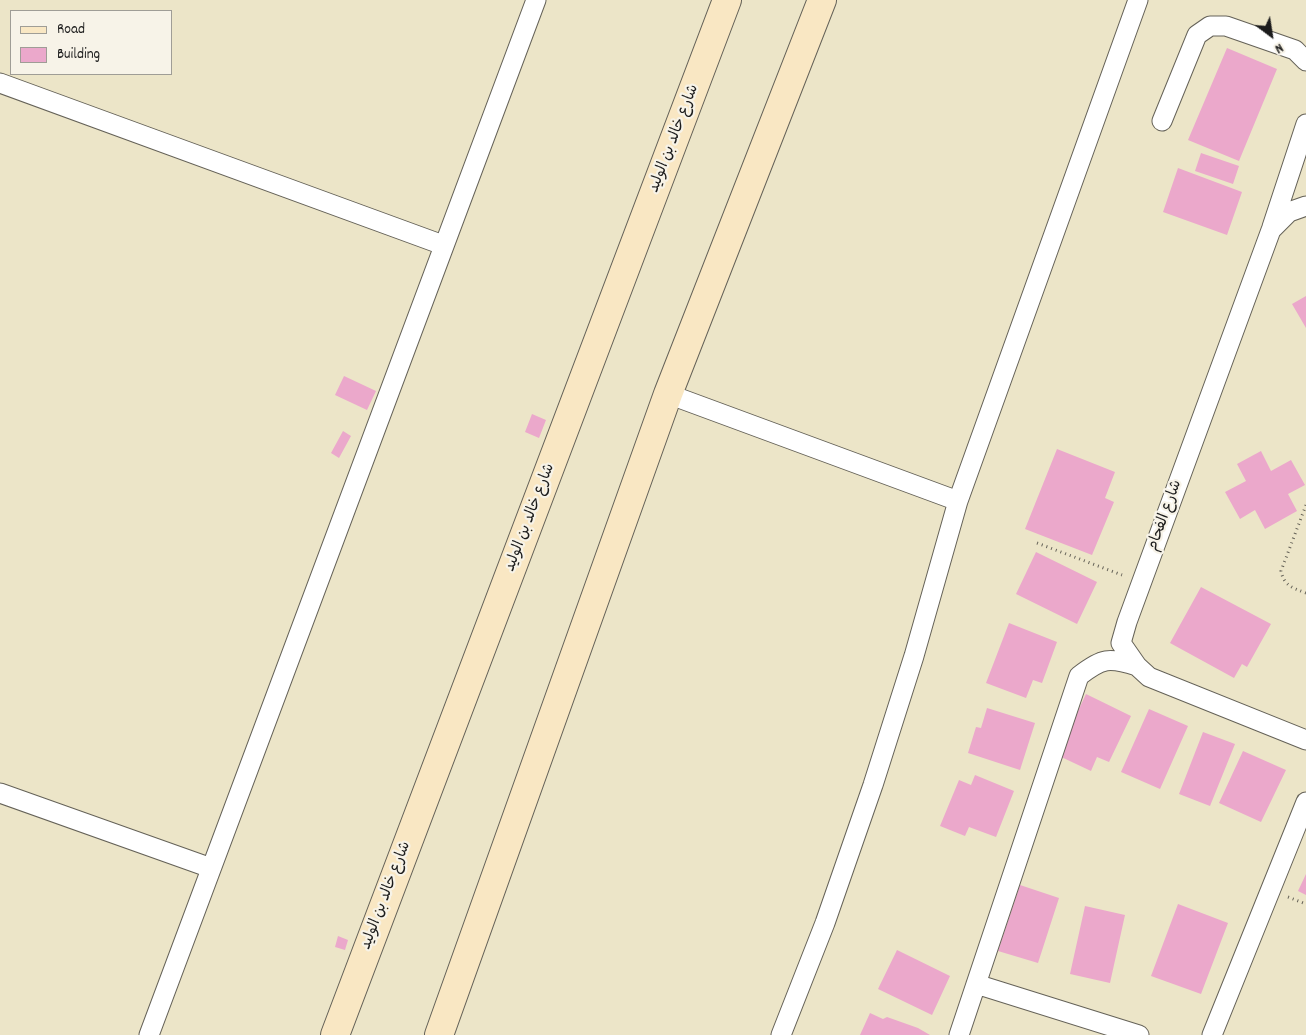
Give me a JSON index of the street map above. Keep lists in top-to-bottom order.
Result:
{
  "streets": {
    "main road": ["شارع خالد بن الوليد"],
    "street": ["شارع الفحام"]
  },
  "legend": ["Road", "Building"],
  "north": "bottom right"
}
